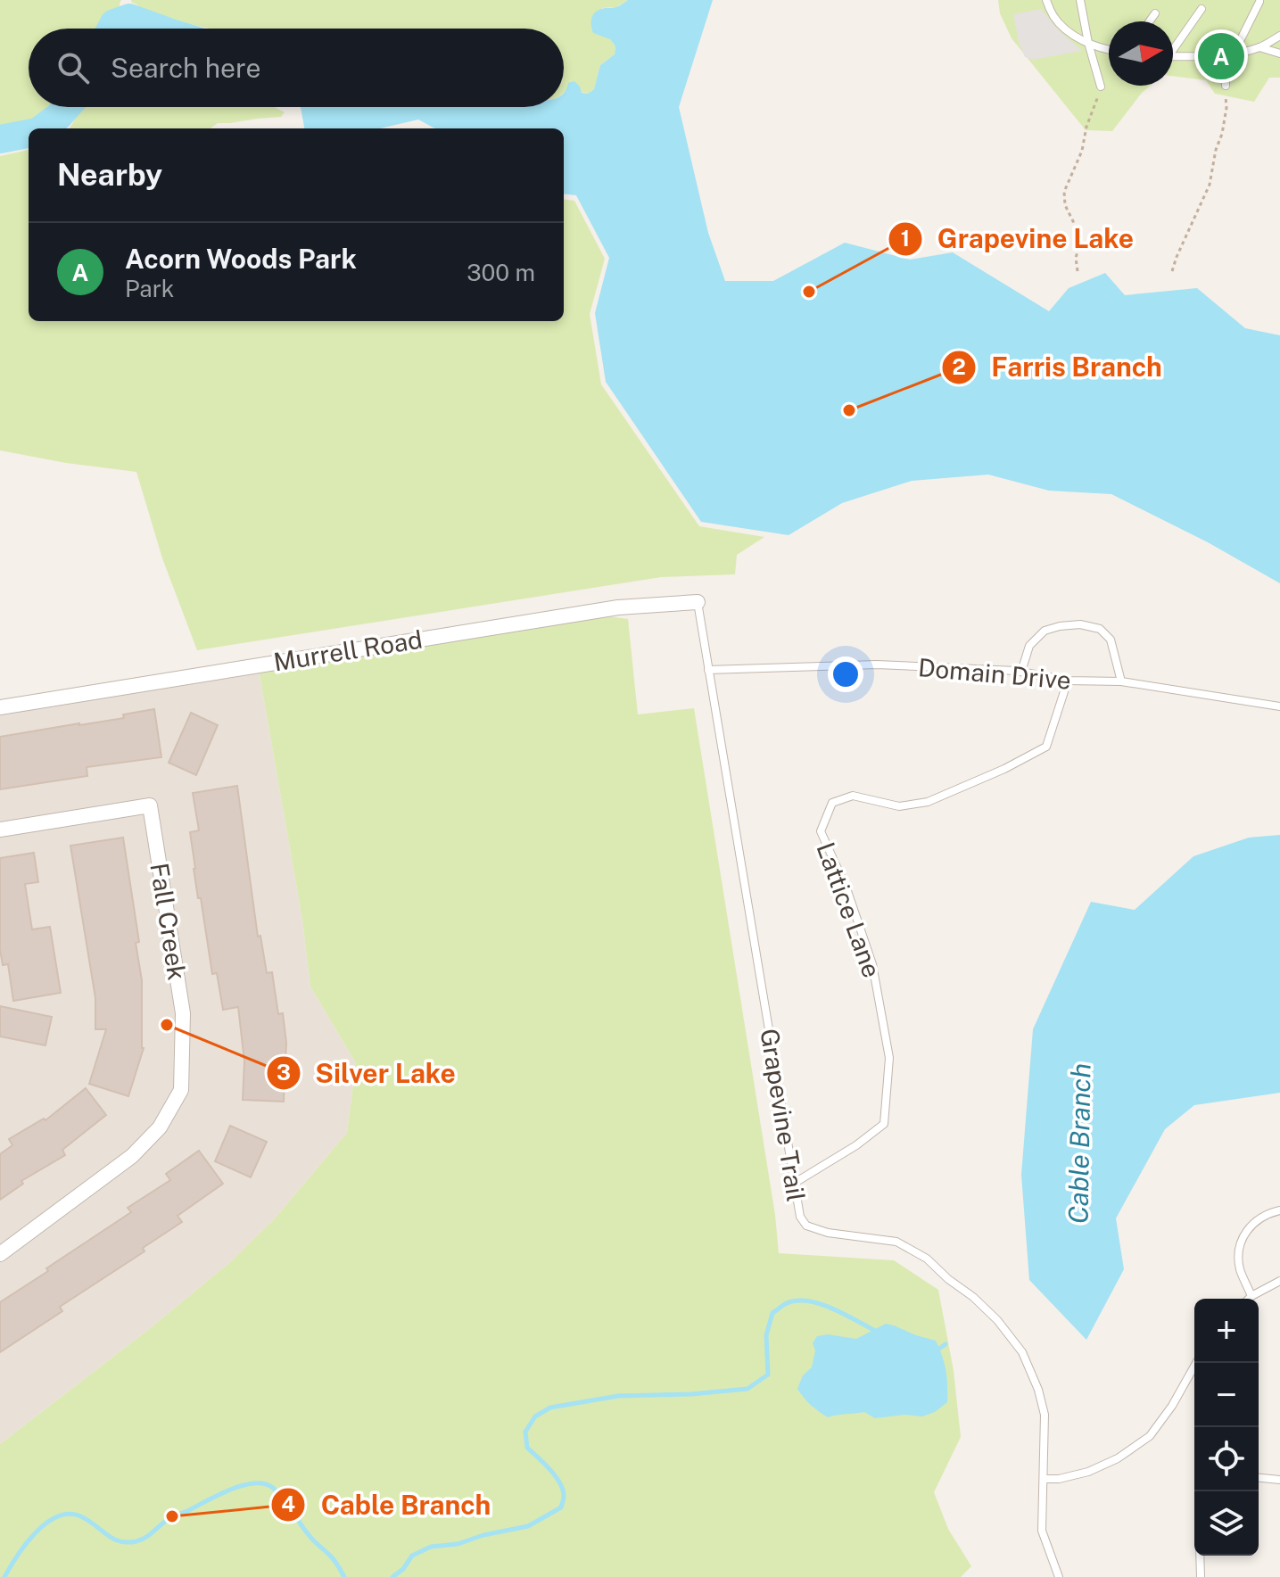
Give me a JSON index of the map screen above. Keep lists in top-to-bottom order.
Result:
{
  "streets": {
    "street": ["Murrell Road", "Fall Creek"],
    "lane": ["Domain Drive", "Lattice Lane", "Grapevine Trail"]
  },
  "crossings": [
    ["Murrell Road", "Grapevine Trail"],
    ["Domain Drive", "Lattice Lane"],
    ["Domain Drive", "Grapevine Trail"],
    ["Lattice Lane", "Grapevine Trail"]
  ],
  "water": ["Cable Branch"],
  "places": [
    "Grapevine Lake",
    "Farris Branch",
    "Silver Lake",
    "Cable Branch"
  ],
  "north": "right",
  "page": {
    "search": "Search here",
    "pins": "A",
    "heading": "Nearby",
    "list": [
      {
        "mark": "A",
        "name": "Acorn Woods Park",
        "note": "Park",
        "value": "300 m"
      }
    ],
    "map_buttons": ["+", "−"]
  }
}
